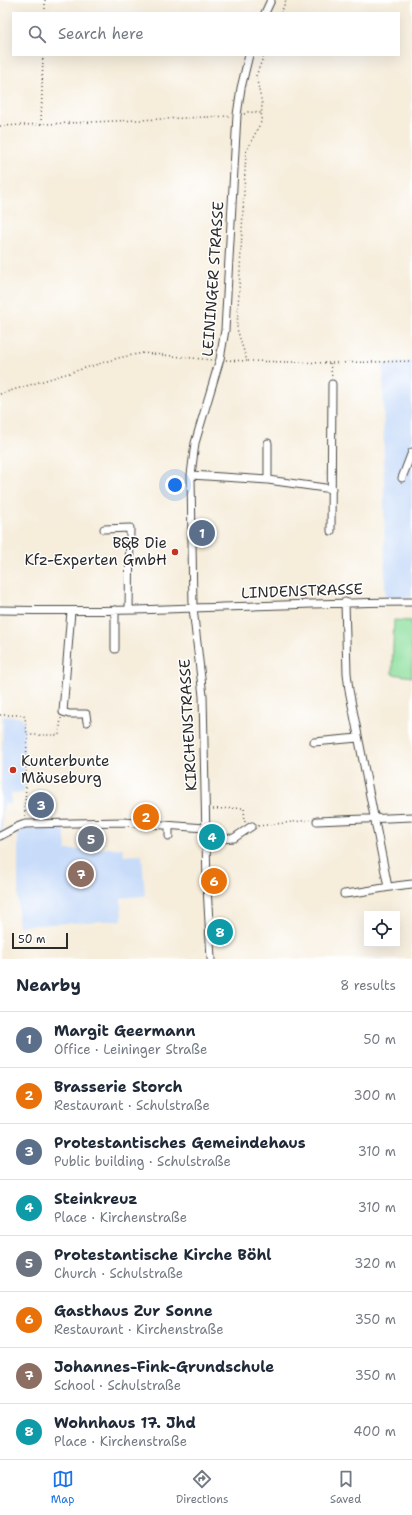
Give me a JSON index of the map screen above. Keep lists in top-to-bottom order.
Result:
{
  "streets": {
    "street": ["LEININGER STRASSE", "LINDENSTRASSE", "KIRCHENSTRASSE"]
  },
  "crossings": [
    ["LEININGER STRASSE", "LINDENSTRASSE"],
    ["LEININGER STRASSE", "KIRCHENSTRASSE"],
    ["LINDENSTRASSE", "KIRCHENSTRASSE"]
  ],
  "places": ["B&B Die Kfz-Experten GmbH", "Kunterbunte Mäuseburg"],
  "scale_bar": "50 m",
  "page": {
    "search": "Search here",
    "pins": [
      "1",
      "3",
      "2",
      "4",
      "5",
      "7",
      "6",
      "8"
    ],
    "scale": "50 m",
    "heading": ["Nearby", "8 results"],
    "list": [
      {
        "mark": "1",
        "name": "Margit Geermann",
        "note": "Office · Leininger Straße",
        "value": "50 m"
      },
      {
        "mark": "2",
        "name": "Brasserie Storch",
        "note": "Restaurant · Schulstraße",
        "value": "300 m"
      },
      {
        "mark": "3",
        "name": "Protestantisches Gemeindehaus",
        "note": "Public building · Schulstraße",
        "value": "310 m"
      },
      {
        "mark": "4",
        "name": "Steinkreuz",
        "note": "Place · Kirchenstraße",
        "value": "310 m"
      },
      {
        "mark": "5",
        "name": "Protestantische Kirche Böhl",
        "note": "Church · Schulstraße",
        "value": "320 m"
      },
      {
        "mark": "6",
        "name": "Gasthaus Zur Sonne",
        "note": "Restaurant · Kirchenstraße",
        "value": "350 m"
      },
      {
        "mark": "7",
        "name": "Johannes-Fink-Grundschule",
        "note": "School · Schulstraße",
        "value": "350 m"
      },
      {
        "mark": "8",
        "name": "Wohnhaus 17. Jhd",
        "note": "Place · Kirchenstraße",
        "value": "400 m"
      }
    ],
    "nav": ["Map", "Directions", "Saved"]
  }
}
